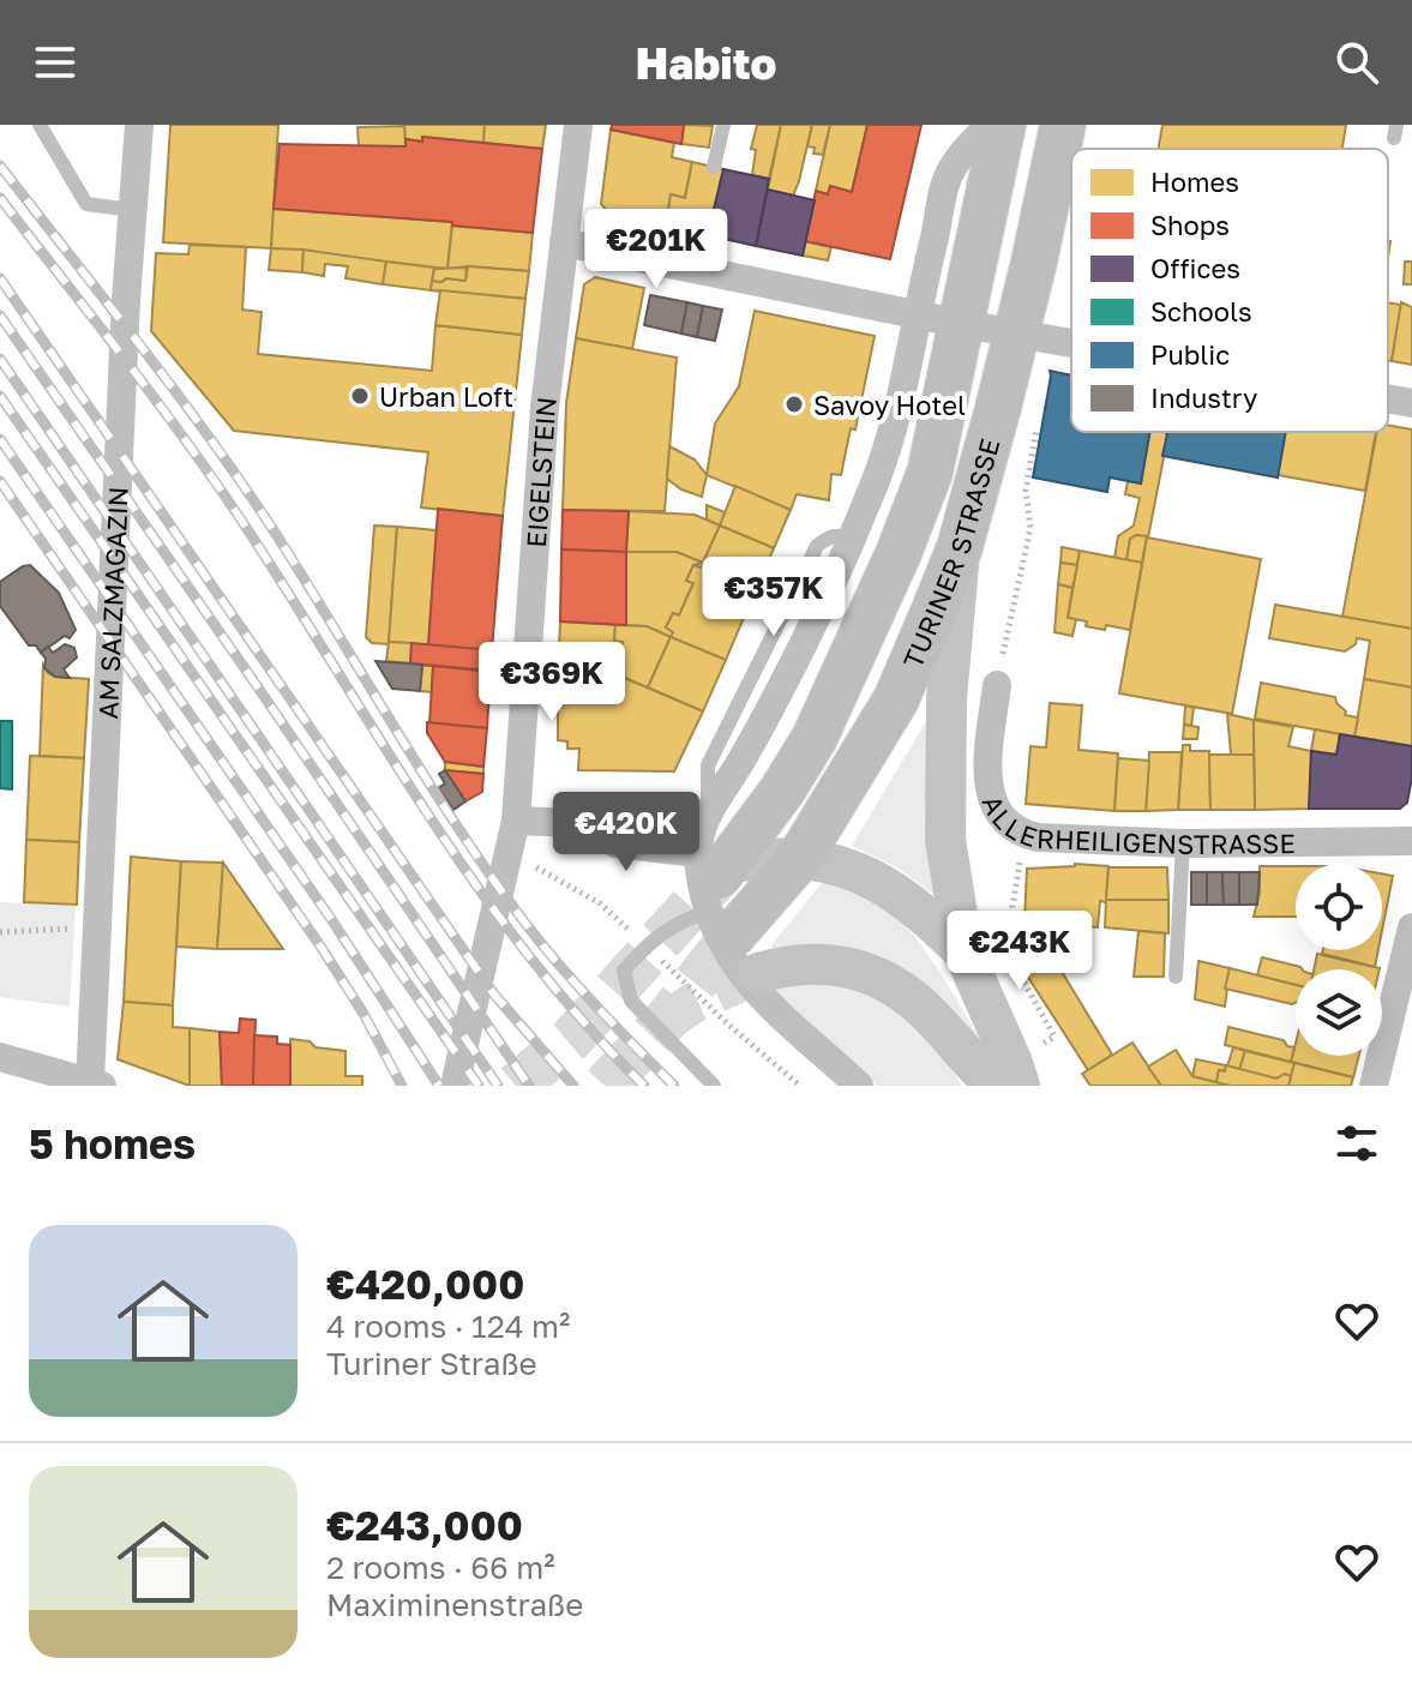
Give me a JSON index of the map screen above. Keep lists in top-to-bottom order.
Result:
{
  "streets": {
    "main road": ["TURINER STRASSE"],
    "street": ["EIGELSTEIN", "AM SALZMAGAZIN", "ALLERHEILIGENSTRASSE"]
  },
  "places": ["Urban Loft", "Savoy Hotel"],
  "legend": [
    "Homes",
    "Shops",
    "Offices",
    "Schools",
    "Public",
    "Industry"
  ],
  "page": {
    "header": "Habito",
    "price": [
      "€201K",
      "€357K",
      "€369K",
      "€420K",
      "€243K"
    ],
    "heading": "5 homes",
    "list": [
      {
        "name": "€420,000",
        "note": "4 rooms · 124 m² · Turiner Straße"
      },
      {
        "name": "€243,000",
        "note": "2 rooms · 66 m² · Maximinenstraße"
      }
    ]
  }
}
